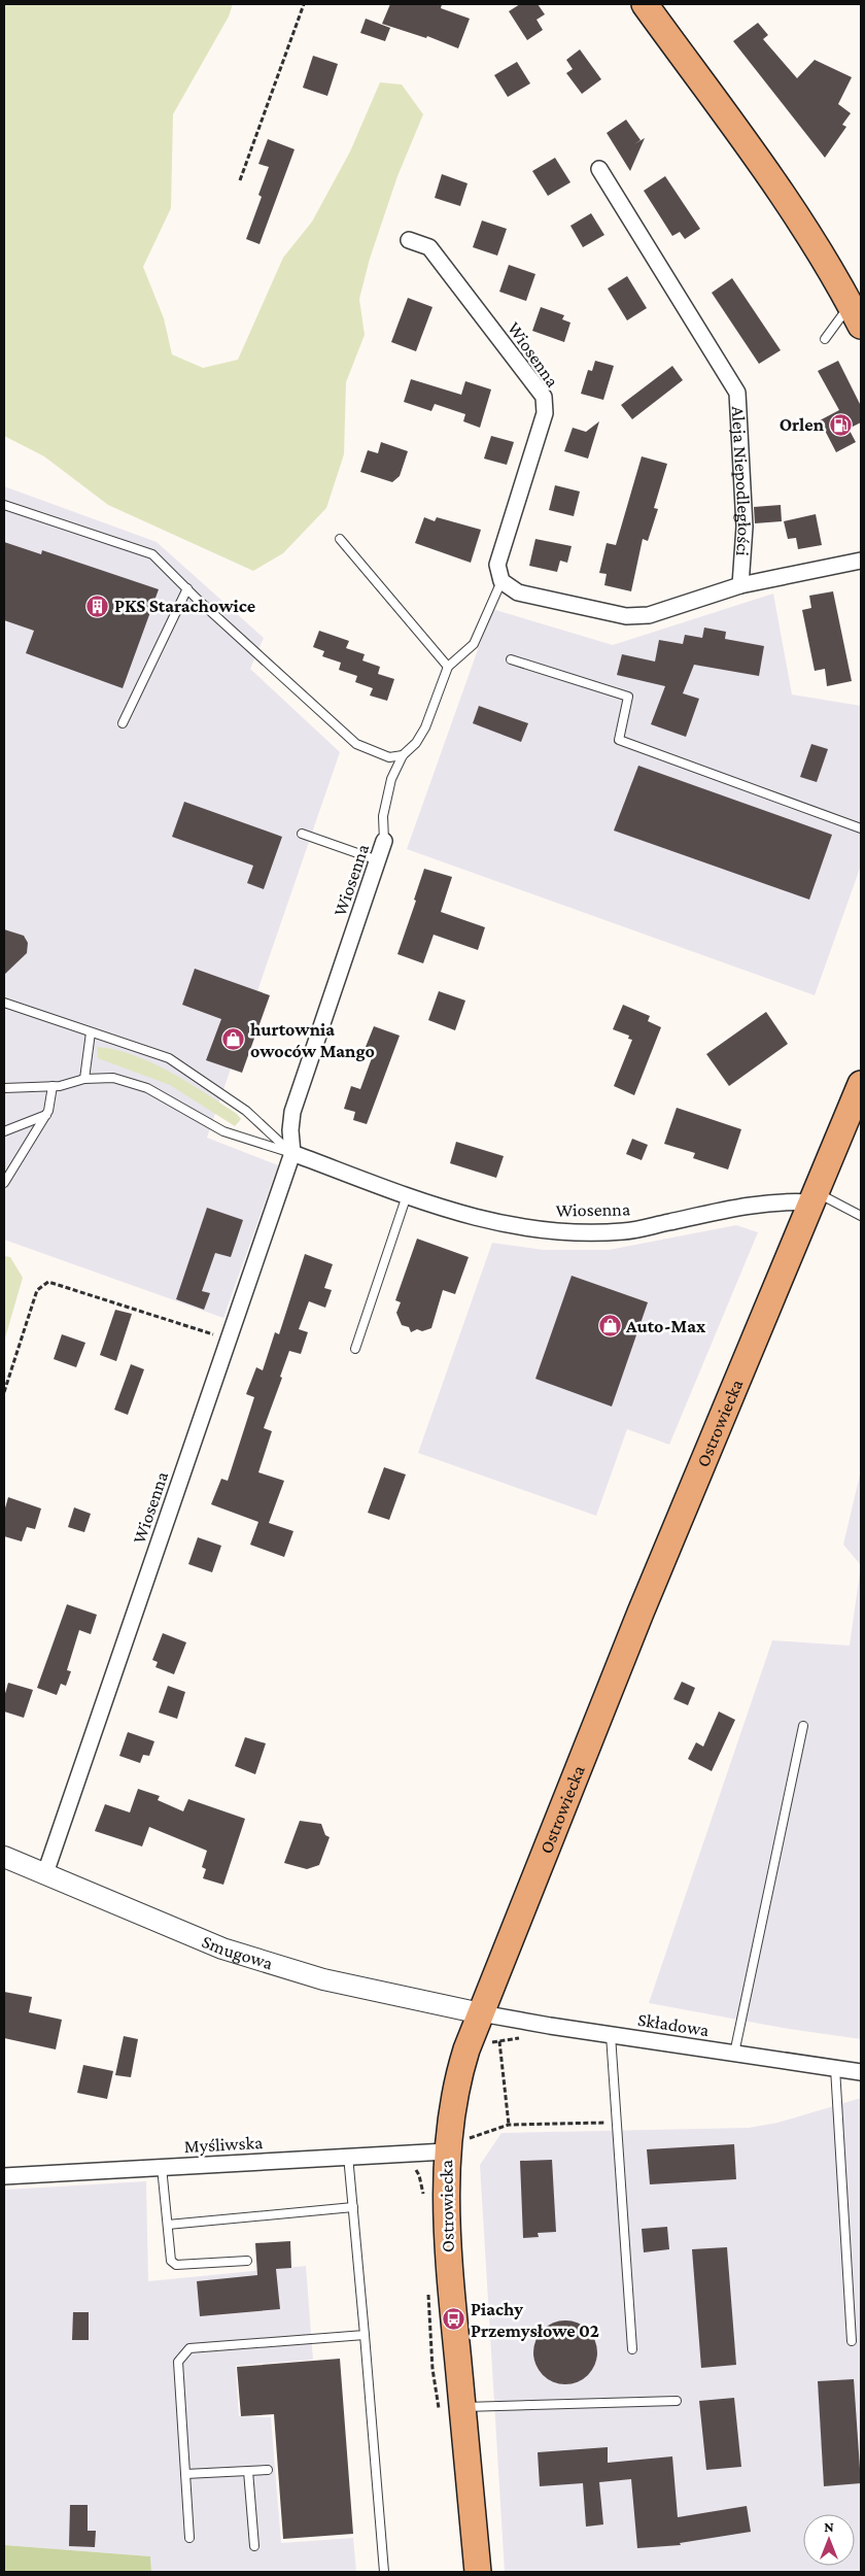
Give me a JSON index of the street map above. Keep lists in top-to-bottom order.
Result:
{
  "streets": {
    "main road": ["Ostrowiecka"],
    "street": [
      "Wiosenna",
      "Aleja Niepodległości",
      "Smugowa",
      "Składowa",
      "Myśliwska"
    ]
  },
  "crossings": [
    ["Wiosenna", "Ostrowiecka"],
    ["Wiosenna", "Smugowa"],
    ["Ostrowiecka", "Smugowa"],
    ["Ostrowiecka", "Składowa"],
    ["Ostrowiecka", "Myśliwska"],
    ["Smugowa", "Składowa"]
  ],
  "places": {
    "fuel station": ["Orlen"],
    "building": ["PKS Starachowice"],
    "shop": ["hurtownia owoców Mango", "Auto-Max"],
    "bus stop": ["Piachy Przemysłowe 02"]
  },
  "north": "top"
}
